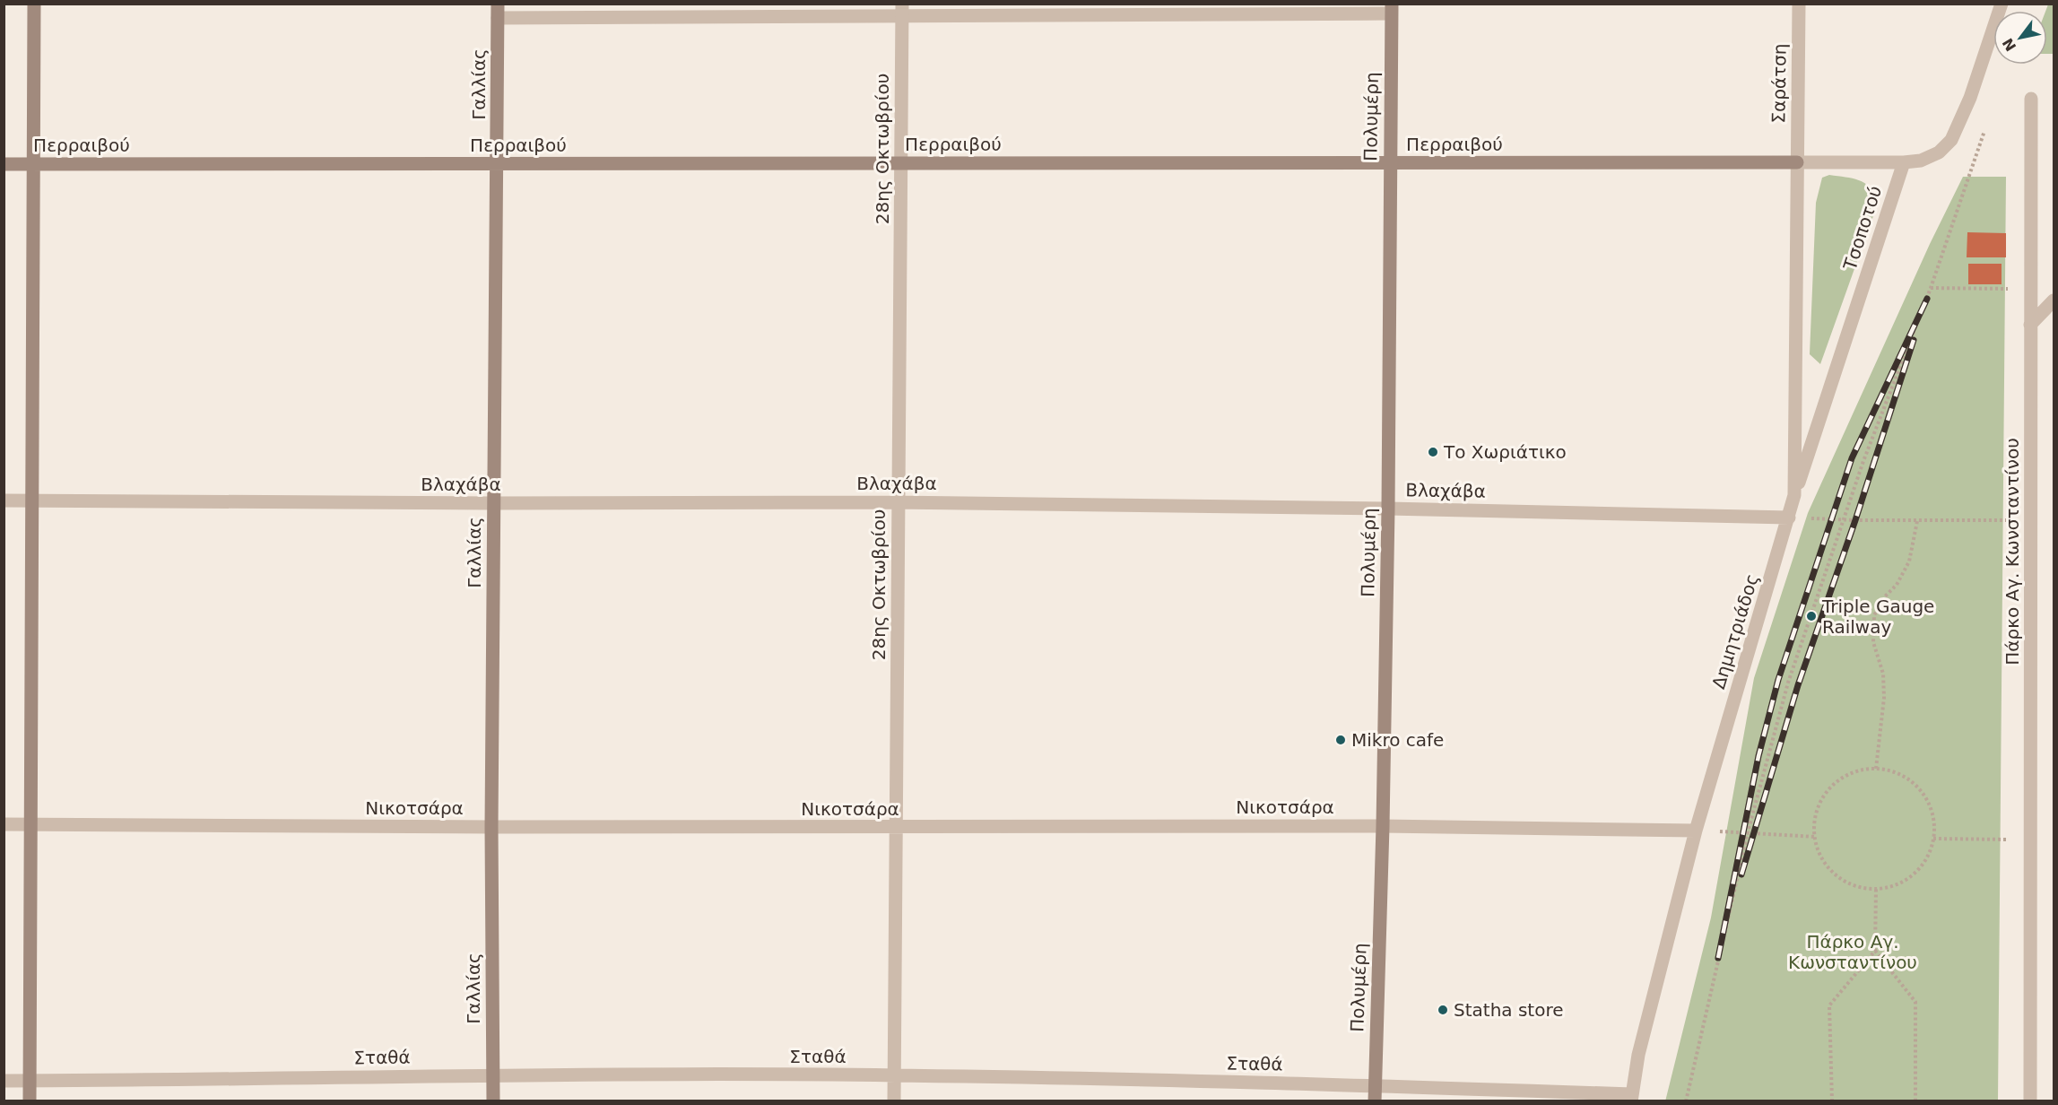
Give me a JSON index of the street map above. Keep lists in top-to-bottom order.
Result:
{
  "streets": {
    "street": [
      "Σαράτση",
      "Γαλλίας",
      "Πολυμέρη",
      "Περραιβού",
      "28ης Οκτωβρίου",
      "Τσοποτού",
      "Βλαχάβα",
      "Πάρκο Αγ. Κωνσταντίνου",
      "Δημητριάδος",
      "Νικοτσάρα",
      "Σταθά"
    ]
  },
  "crossings": [
    ["Σαράτση", "Περραιβού"],
    ["Σαράτση", "Δημητριάδος"],
    ["Γαλλίας", "Περραιβού"],
    ["Γαλλίας", "Βλαχάβα"],
    ["Γαλλίας", "Νικοτσάρα"],
    ["Γαλλίας", "Σταθά"],
    ["Πολυμέρη", "Περραιβού"],
    ["Πολυμέρη", "Βλαχάβα"],
    ["Πολυμέρη", "Νικοτσάρα"],
    ["Πολυμέρη", "Σταθά"],
    ["Περραιβού", "28ης Οκτωβρίου"],
    ["Περραιβού", "Τσοποτού"],
    ["Περραιβού", "Δημητριάδος"],
    ["28ης Οκτωβρίου", "Βλαχάβα"],
    ["28ης Οκτωβρίου", "Νικοτσάρα"],
    ["28ης Οκτωβρίου", "Σταθά"],
    ["Τσοποτού", "Δημητριάδος"],
    ["Βλαχάβα", "Δημητριάδος"],
    ["Δημητριάδος", "Νικοτσάρα"],
    ["Δημητριάδος", "Σταθά"]
  ],
  "parks": ["Πάρκο Αγ. Κωνσταντίνου"],
  "places": [
    "Το Χωριάτικο",
    "Triple Gauge Railway",
    "Mikro cafe",
    "Statha store"
  ],
  "north": "bottom left"
}
